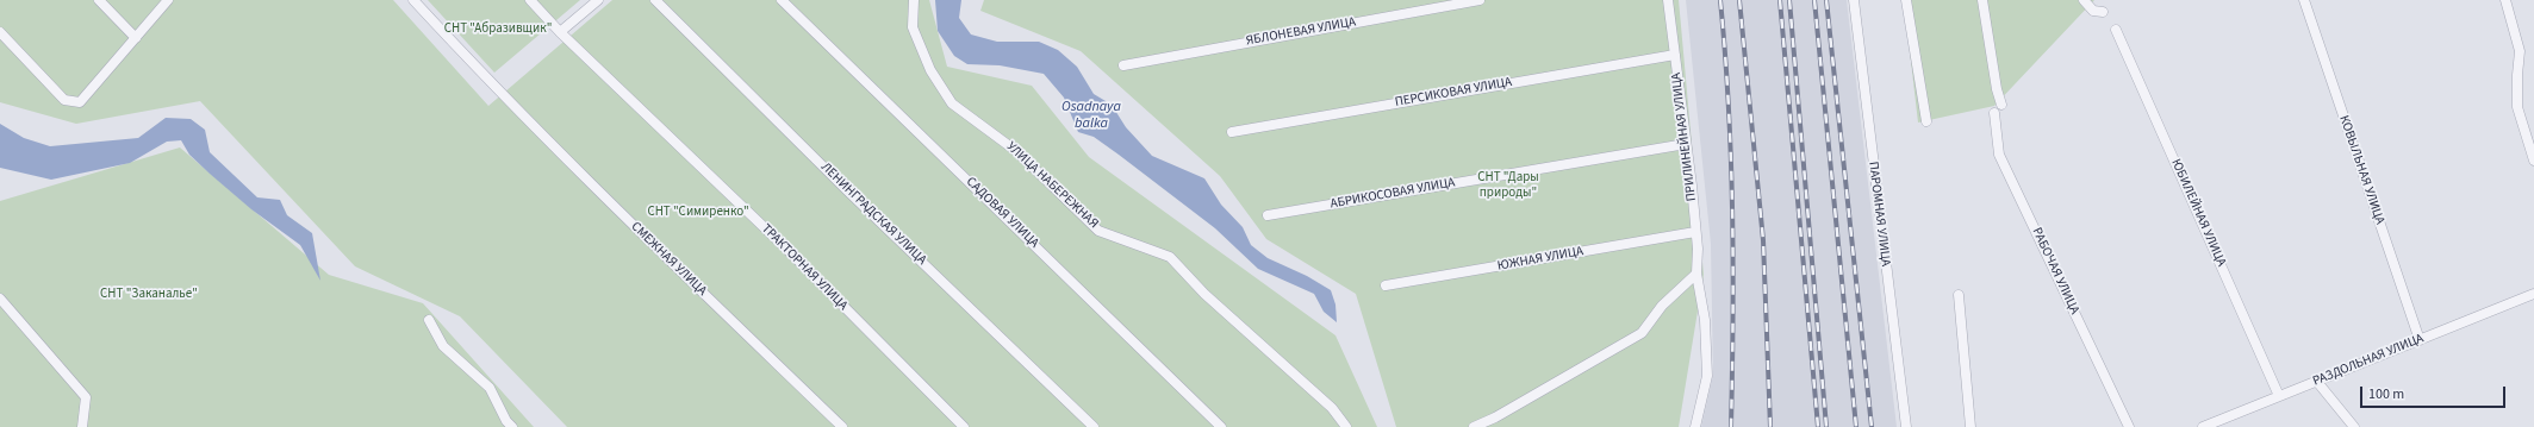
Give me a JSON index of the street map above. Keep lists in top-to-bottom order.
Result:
{
  "streets": {
    "street": [
      "ЯБЛОНЕВАЯ УЛИЦА",
      "ПЕРСИКОВАЯ УЛИЦА",
      "ПРИЛИНЕЙНАЯ УЛИЦА",
      "КОВЫЛЬНАЯ УЛИЦА",
      "УЛИЦА НАБЕРЕЖНАЯ",
      "АБРИКОСОВАЯ УЛИЦА",
      "САДОВАЯ УЛИЦА",
      "ЮБИЛЕЙНАЯ УЛИЦА",
      "ЛЕНИНГРАДСКАЯ УЛИЦА",
      "ПАРОМНАЯ УЛИЦА",
      "СМЕЖНАЯ УЛИЦА",
      "ЮЖНАЯ УЛИЦА",
      "ТРАКТОРНАЯ УЛИЦА",
      "РАБОЧАЯ УЛИЦА",
      "РАЗДОЛЬНАЯ УЛИЦА"
    ]
  },
  "crossings": [
    ["ПЕРСИКОВАЯ УЛИЦА", "ПРИЛИНЕЙНАЯ УЛИЦА"],
    ["ПРИЛИНЕЙНАЯ УЛИЦА", "АБРИКОСОВАЯ УЛИЦА"],
    ["ПРИЛИНЕЙНАЯ УЛИЦА", "ЮЖНАЯ УЛИЦА"],
    ["КОВЫЛЬНАЯ УЛИЦА", "РАЗДОЛЬНАЯ УЛИЦА"],
    ["ЮБИЛЕЙНАЯ УЛИЦА", "РАЗДОЛЬНАЯ УЛИЦА"]
  ],
  "water": ["Osadnaya balka"],
  "parks": [
    "СНТ \"Абразивщик\"",
    "СНТ \"Дары природы\"",
    "СНТ \"Симиренко\"",
    "СНТ \"Заканалье\""
  ],
  "scale_bar": "100 m"
}
